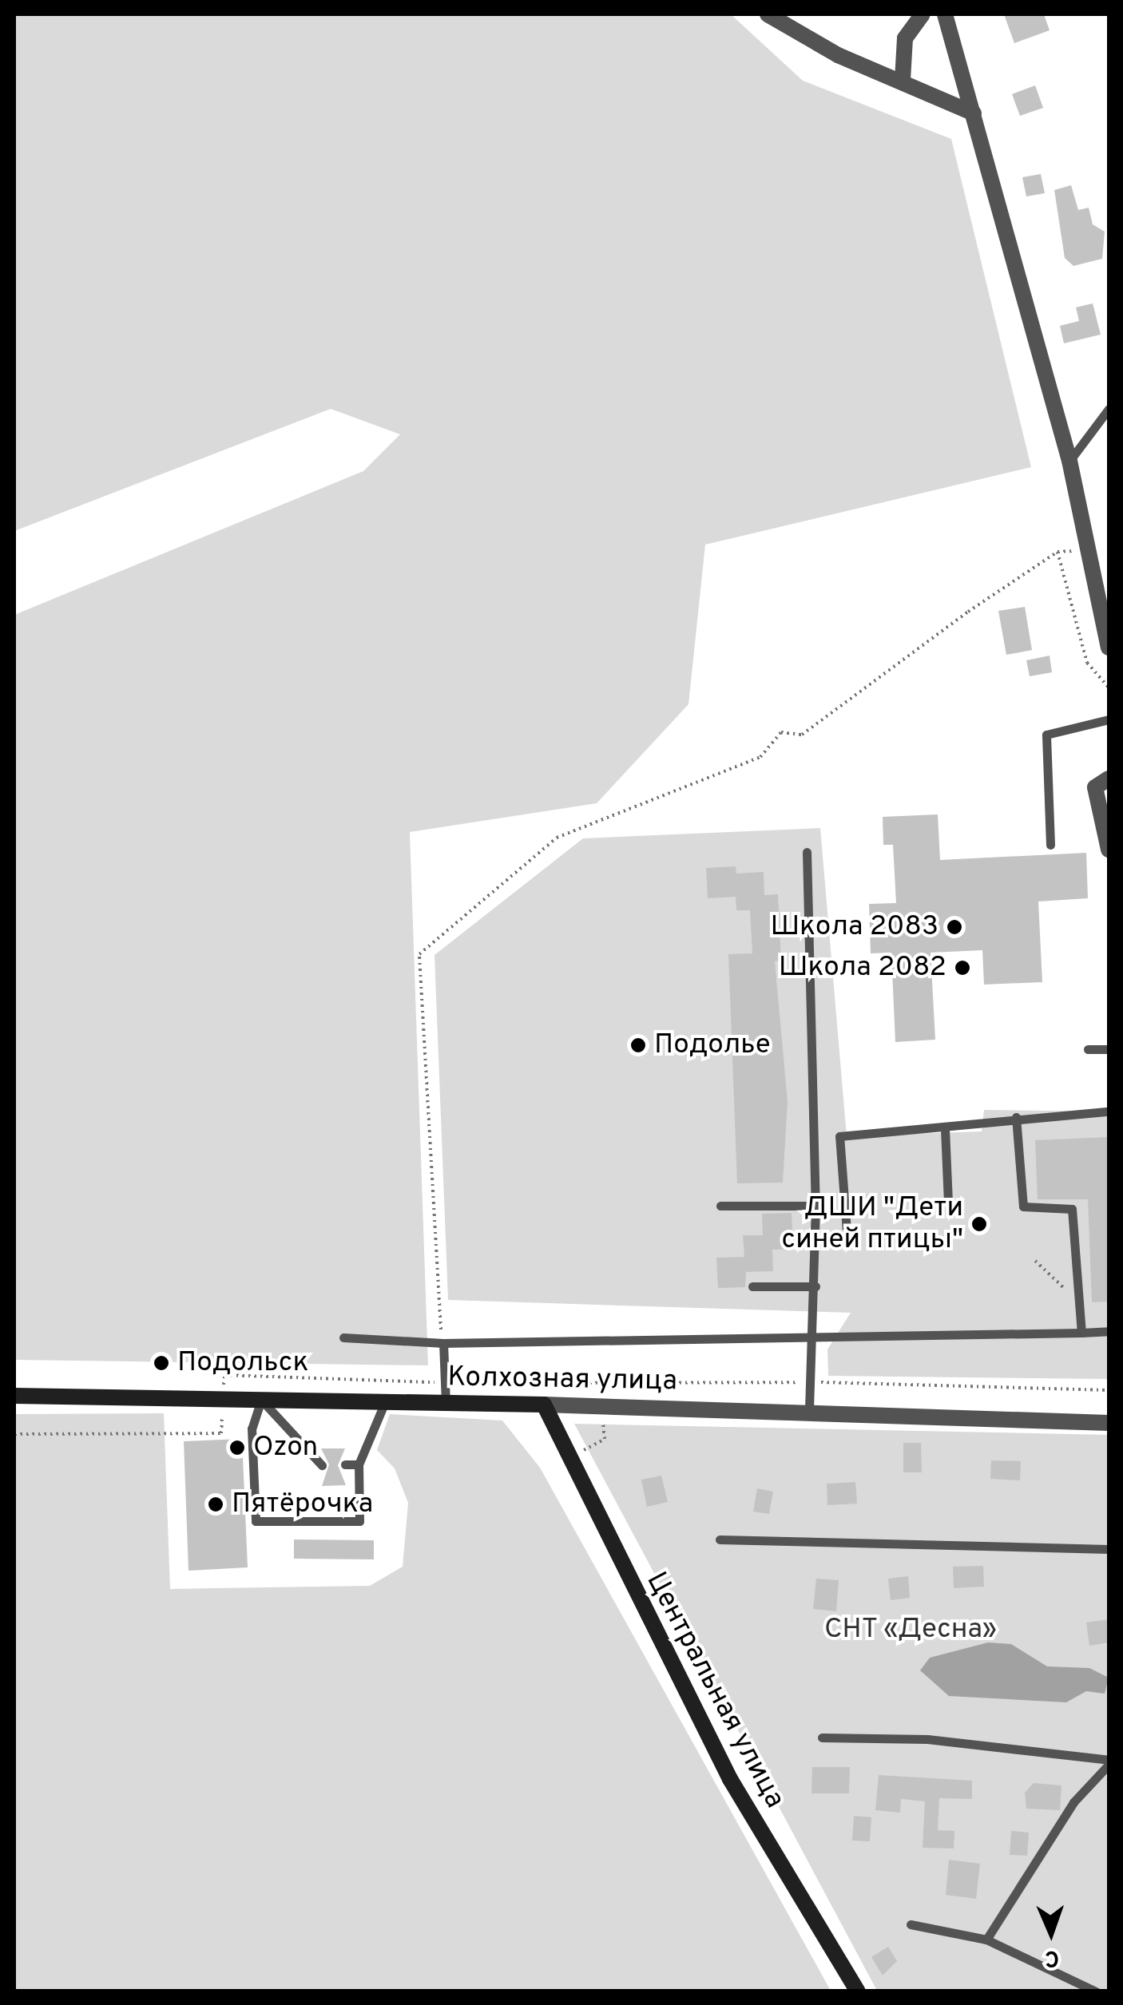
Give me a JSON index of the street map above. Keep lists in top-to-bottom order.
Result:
{
  "streets": {
    "street": ["Колхозная улица", "Центральная улица"]
  },
  "crossings": [
    ["Колхозная улица", "Центральная улица"]
  ],
  "parks": ["СНТ «Десна»"],
  "places": [
    "Школа 2083",
    "Школа 2082",
    "Подолье",
    "ДШИ \"Дети синей птицы\"",
    "Подольск",
    "Ozon",
    "Пятёрочка"
  ],
  "north": "bottom"
}
